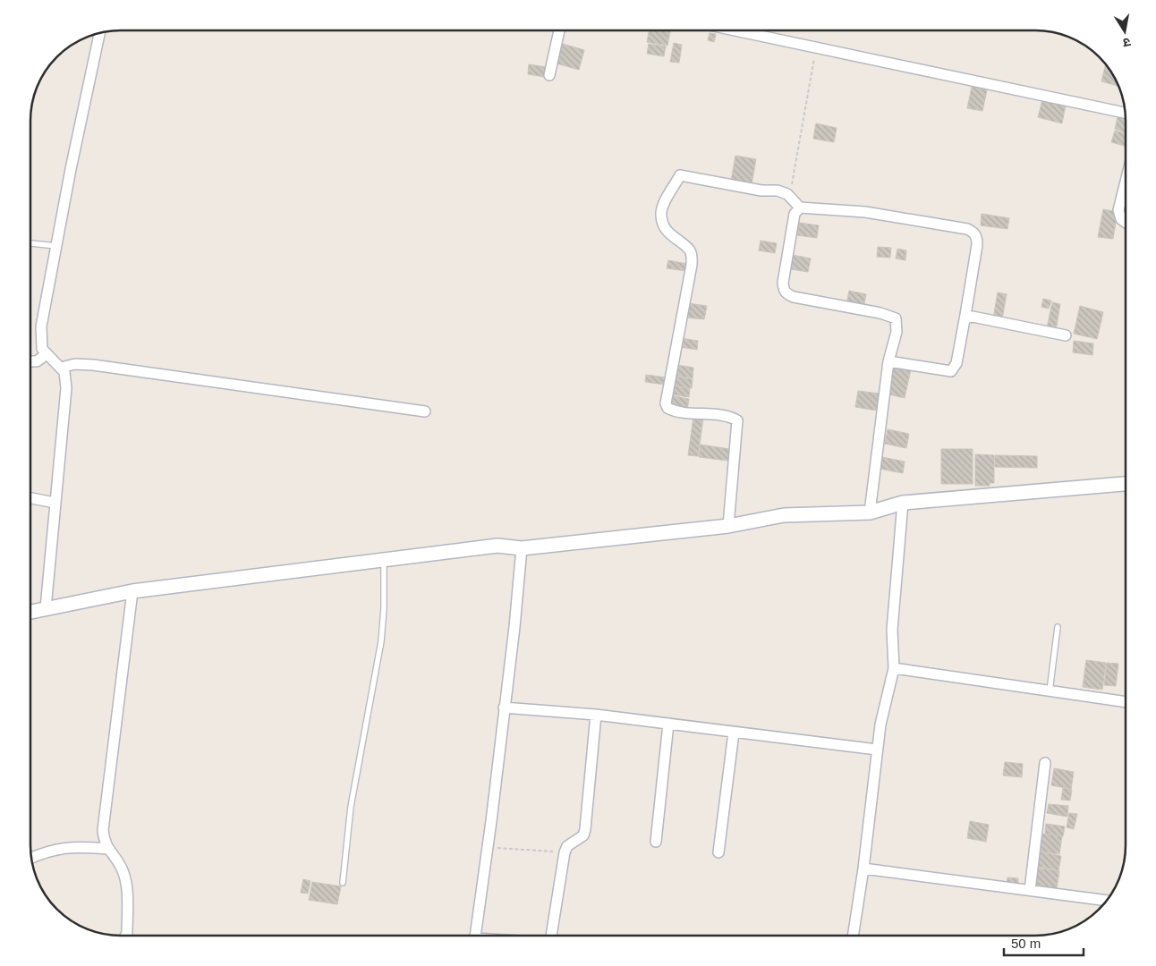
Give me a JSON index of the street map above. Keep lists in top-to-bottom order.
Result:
{
  "scale_bar": "50 m",
  "north": "bottom"
}
